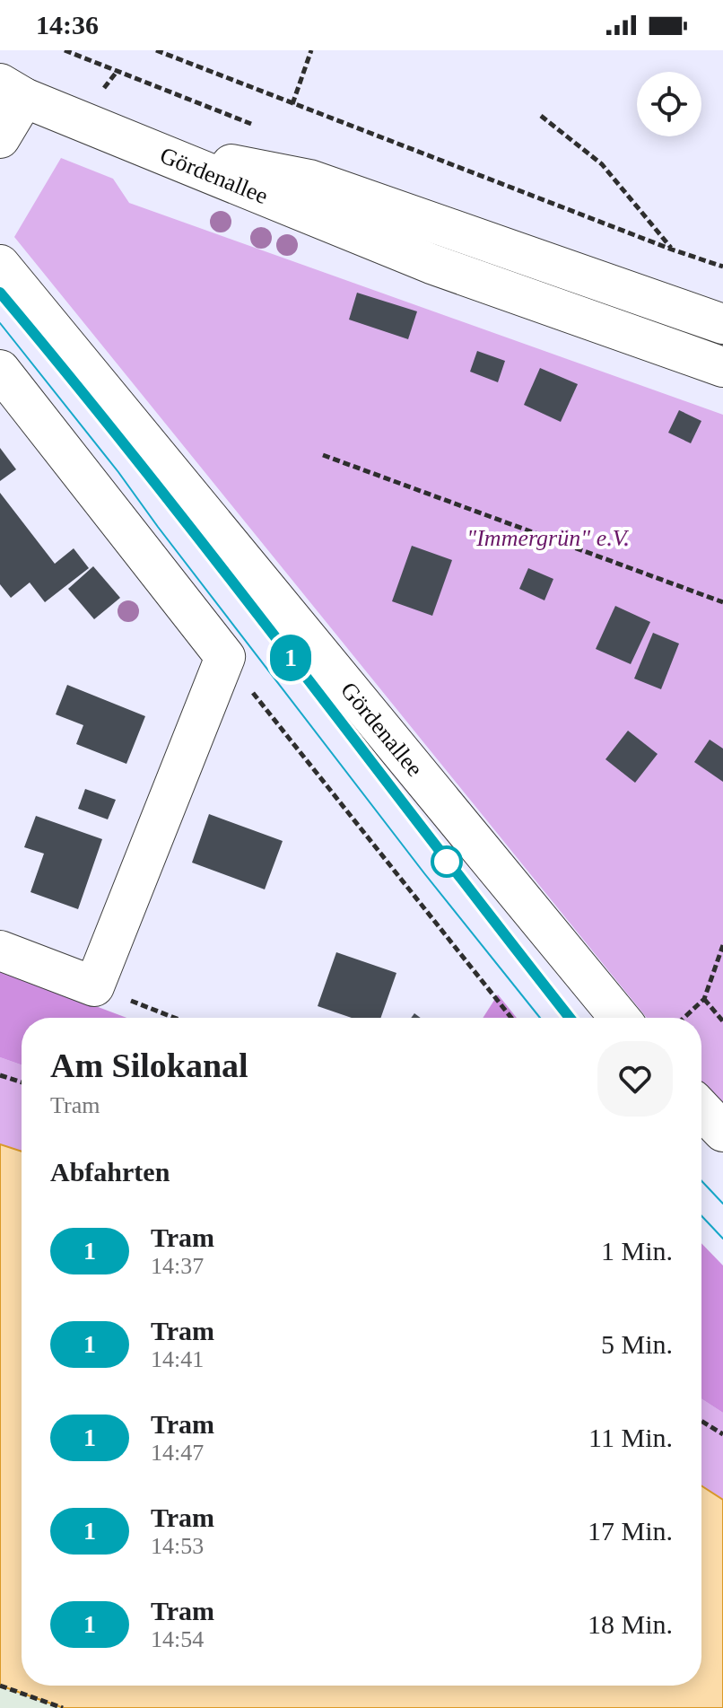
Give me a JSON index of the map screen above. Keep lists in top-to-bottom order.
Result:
{
  "streets": {
    "street": ["Gördenallee"]
  },
  "parks": ["\"Immergrün\" e.V."],
  "lines": ["tram line 1"],
  "page": {
    "status": "14:36",
    "on_map": "1",
    "heading": [
      ["Am Silokanal", "Tram"],
      "Abfahrten"
    ],
    "list": [
      {
        "mark": "1",
        "name": "Tram",
        "note": "14:37",
        "value": "1 Min."
      },
      {
        "mark": "1",
        "name": "Tram",
        "note": "14:41",
        "value": "5 Min."
      },
      {
        "mark": "1",
        "name": "Tram",
        "note": "14:47",
        "value": "11 Min."
      },
      {
        "mark": "1",
        "name": "Tram",
        "note": "14:53",
        "value": "17 Min."
      },
      {
        "mark": "1",
        "name": "Tram",
        "note": "14:54",
        "value": "18 Min."
      }
    ]
  }
}
